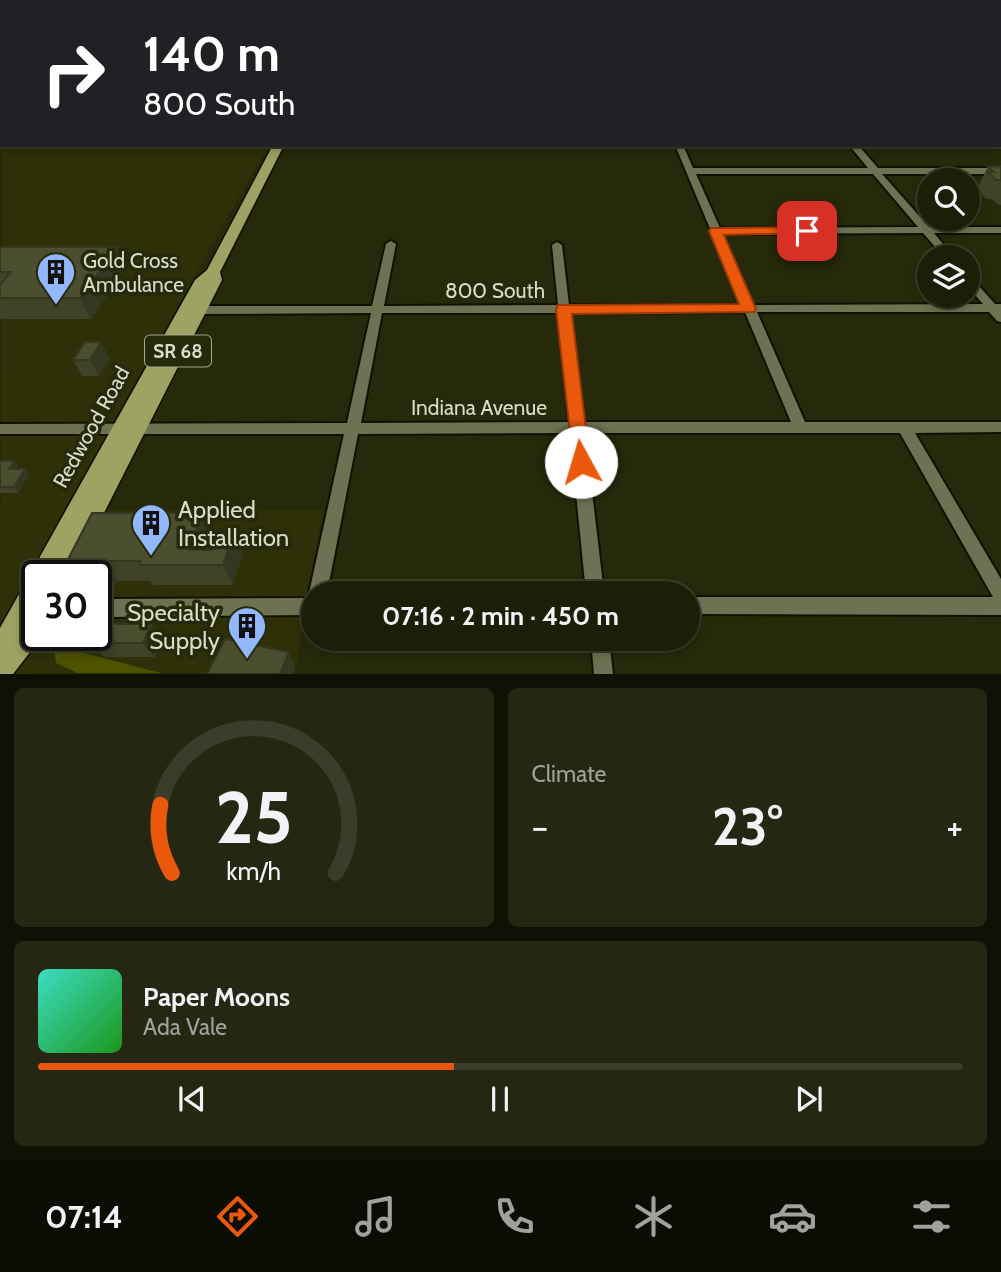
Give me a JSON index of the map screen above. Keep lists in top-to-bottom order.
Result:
{
  "streets": {
    "main road": ["SR 68", "Redwood Road"],
    "street": ["800 South", "Indiana Avenue"]
  },
  "crossings": [
    ["800 South", "Redwood Road"],
    ["Indiana Avenue", "Redwood Road"]
  ],
  "places": {
    "building": ["Gold Cross Ambulance", "Applied Installation", "Specialty Supply"]
  },
  "page": {
    "turn": ["140 m", "800 South"],
    "limit": "30",
    "trip": "07:16 · 2 min · 450 m",
    "tile": "Climate",
    "heat": ["−", "23°", "+"],
    "song": ["Paper Moons", "Ada Vale"],
    "tabs": "07:14",
    "gauge": ["25", "km/h"]
  }
}
